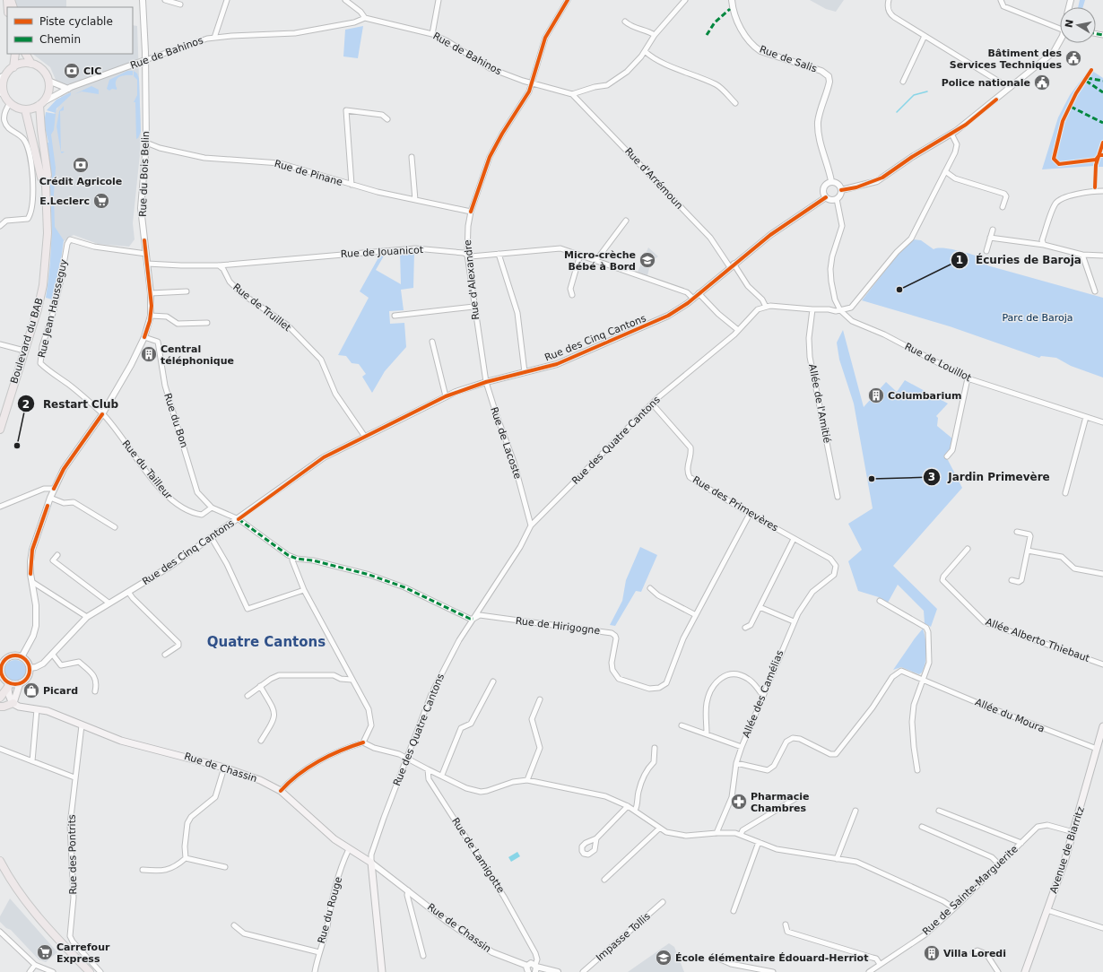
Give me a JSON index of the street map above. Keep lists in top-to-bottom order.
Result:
{
  "streets": {
    "main road": ["Boulevard du BAB", "Rue de Chassin", "Avenue de Biarritz"],
    "street": [
      "Rue de Bahinos",
      "Rue de Salis",
      "Rue de Pinane",
      "Rue du Bois Belin",
      "Rue d'Arrémoun",
      "Rue de Jouanicot",
      "Rue d'Alexandre",
      "Rue de Truillet",
      "Rue Jean Hausseguy",
      "Rue des Cinq Cantons",
      "Rue de Louillot",
      "Allée de l'Amitié",
      "Rue du Bon",
      "Rue des Quatre Cantons",
      "Rue de Lacoste",
      "Rue du Tailleur",
      "Rue des Primevères",
      "Rue de Hirigogne",
      "Allée Alberto Thiebaut",
      "Allée des Camélias",
      "Allée du Moura",
      "Rue des Pontrits",
      "Rue de Lamigotte",
      "Rue de Sainte-Marguerite",
      "Rue du Rouge",
      "Impasse Tollis"
    ]
  },
  "crossings": [
    ["Rue de Bahinos", "Rue du Bois Belin"],
    ["Rue de Bahinos", "Rue d'Arrémoun"],
    ["Rue de Bahinos", "Rue d'Alexandre"],
    ["Rue de Bahinos", "Boulevard du BAB"],
    ["Rue de Salis", "Rue des Cinq Cantons"],
    ["Rue de Pinane", "Rue du Bois Belin"],
    ["Rue de Pinane", "Rue d'Alexandre"],
    ["Rue du Bois Belin", "Rue de Jouanicot"],
    ["Rue du Bois Belin", "Rue Jean Hausseguy"],
    ["Rue du Bois Belin", "Rue des Cinq Cantons"],
    ["Rue du Bois Belin", "Rue du Bon"],
    ["Rue du Bois Belin", "Rue du Tailleur"],
    ["Rue d'Arrémoun", "Rue des Cinq Cantons"],
    ["Rue d'Arrémoun", "Rue des Quatre Cantons"],
    ["Rue de Jouanicot", "Rue d'Alexandre"],
    ["Rue de Jouanicot", "Rue de Truillet"],
    ["Rue de Jouanicot", "Rue des Cinq Cantons"],
    ["Rue d'Alexandre", "Rue des Cinq Cantons"],
    ["Rue d'Alexandre", "Rue de Lacoste"],
    ["Rue de Truillet", "Rue des Cinq Cantons"],
    ["Rue Jean Hausseguy", "Rue du Tailleur"],
    ["Rue des Cinq Cantons", "Rue de Lacoste"],
    ["Rue des Cinq Cantons", "Rue de Hirigogne"],
    ["Rue du Bon", "Rue du Tailleur"],
    ["Rue des Quatre Cantons", "Rue de Lacoste"],
    ["Rue des Quatre Cantons", "Rue des Primevères"],
    ["Rue des Quatre Cantons", "Rue de Hirigogne"],
    ["Rue des Quatre Cantons", "Rue de Chassin"],
    ["Rue des Primevères", "Rue de Hirigogne"],
    ["Rue des Primevères", "Allée des Camélias"],
    ["Allée des Camélias", "Allée du Moura"],
    ["Allée du Moura", "Avenue de Biarritz"],
    ["Rue de Chassin", "Rue des Pontrits"],
    ["Rue de Chassin", "Rue du Rouge"],
    ["Avenue de Biarritz", "Rue de Sainte-Marguerite"]
  ],
  "districts": ["Quatre Cantons"],
  "parks": ["Parc de Baroja"],
  "places": {
    "public building": ["Bâtiment des Services Techniques", "Police nationale"],
    "bank": ["CIC", "Crédit Agricole"],
    "supermarket": ["E.Leclerc", "Carrefour Express"],
    "school or university": ["Micro-crèche Bébé à Bord", "École élémentaire Édouard-Herriot"],
    "other": ["Écuries de Baroja", "Restart Club", "Jardin Primevère"],
    "building": ["Central téléphonique", "Columbarium", "Villa Loredi"],
    "shop": ["Picard"],
    "pharmacy": ["Pharmacie Chambres"]
  },
  "legend": ["Piste cyclable", "Chemin"],
  "north": "left"
}
